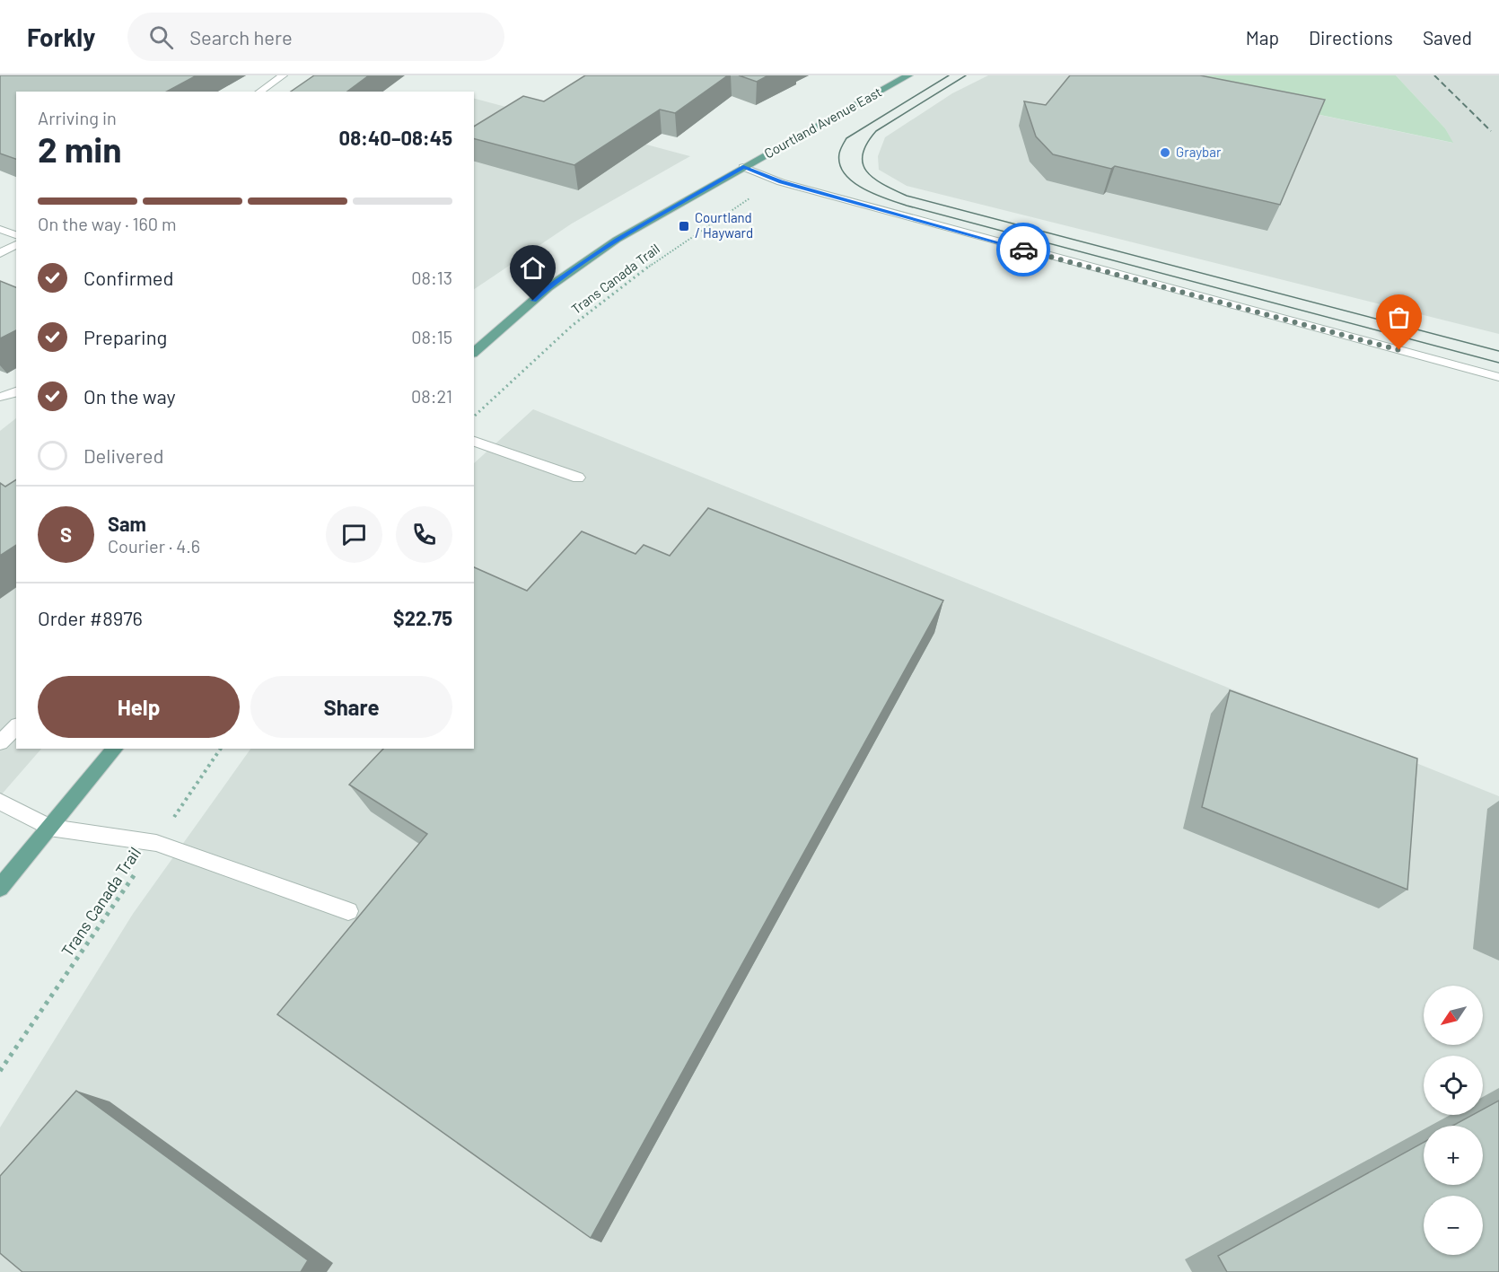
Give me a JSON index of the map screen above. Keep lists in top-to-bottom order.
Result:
{
  "streets": {
    "main road": ["Courtland Avenue East"],
    "path": ["Trans Canada Trail"]
  },
  "places": {
    "other": ["Graybar"],
    "transit": ["Courtland / Hayward"]
  },
  "north": "bottom left",
  "page": {
    "header": "Forkly",
    "search": "Search here",
    "nav": ["Map", "Directions", "Saved"],
    "heading": ["2 min", "Arriving in", "08:40–08:45"],
    "panel": [
      "Sam",
      "Courier · 4.6",
      "Order #8976",
      "$22.75"
    ],
    "bar": "On the way · 160 m",
    "list": [
      ["Confirmed", "08:13"],
      ["Preparing", "08:15"],
      ["On the way", "08:21"],
      "Delivered"
    ],
    "round": "S",
    "buttons": ["Help", "Share"],
    "map_buttons": ["+", "−"]
  }
}
